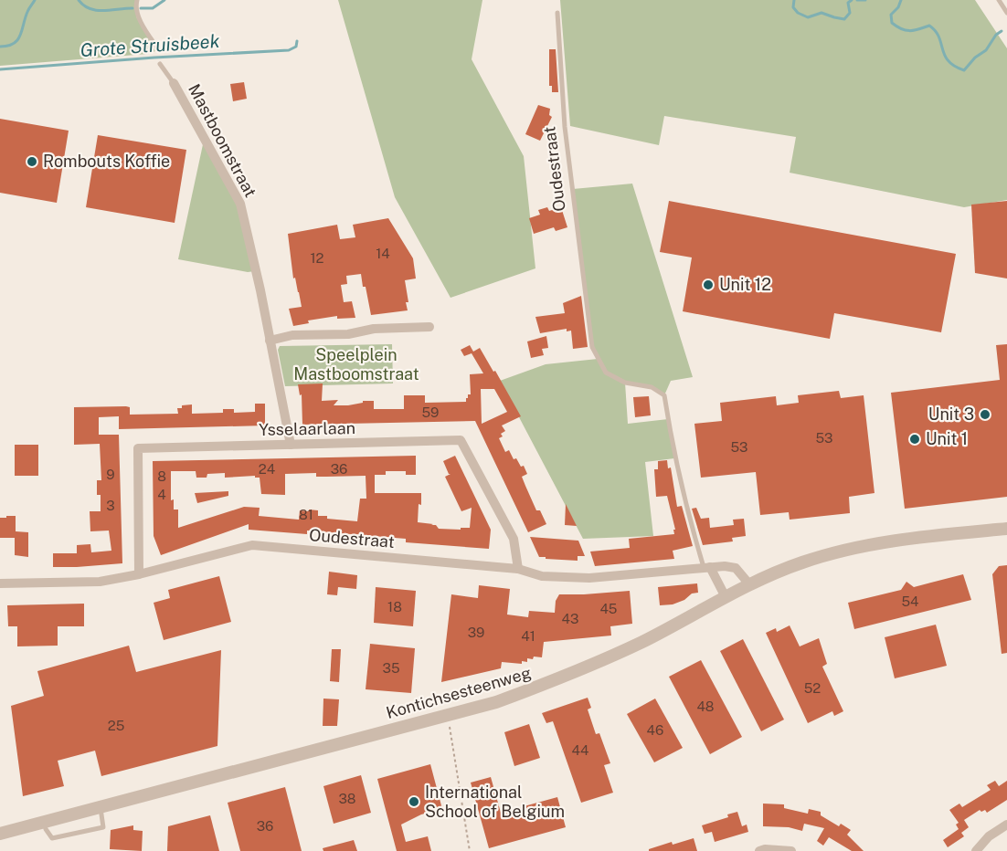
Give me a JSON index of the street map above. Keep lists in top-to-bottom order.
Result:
{
  "streets": {
    "street": [
      "Mastboomstraat",
      "Oudestraat",
      "Ysselaarlaan",
      "Kontichsesteenweg"
    ]
  },
  "crossings": [
    ["Mastboomstraat", "Ysselaarlaan"],
    ["Oudestraat", "Ysselaarlaan"],
    ["Oudestraat", "Kontichsesteenweg"]
  ],
  "water": ["Grote Struisbeek"],
  "parks": ["Speelplein Mastboomstraat"],
  "places": [
    "Rombouts Koffie",
    "Unit 12",
    "Unit 3",
    "Unit 1",
    "International School of Belgium"
  ],
  "house_numbers": [
    "14",
    "12",
    "59",
    "53",
    "53",
    "24",
    "36",
    "9",
    "8",
    "4",
    "3",
    "81",
    "54",
    "18",
    "45",
    "43",
    "39",
    "41",
    "35",
    "52",
    "48",
    "25",
    "46",
    "44",
    "38",
    "36"
  ]
}
